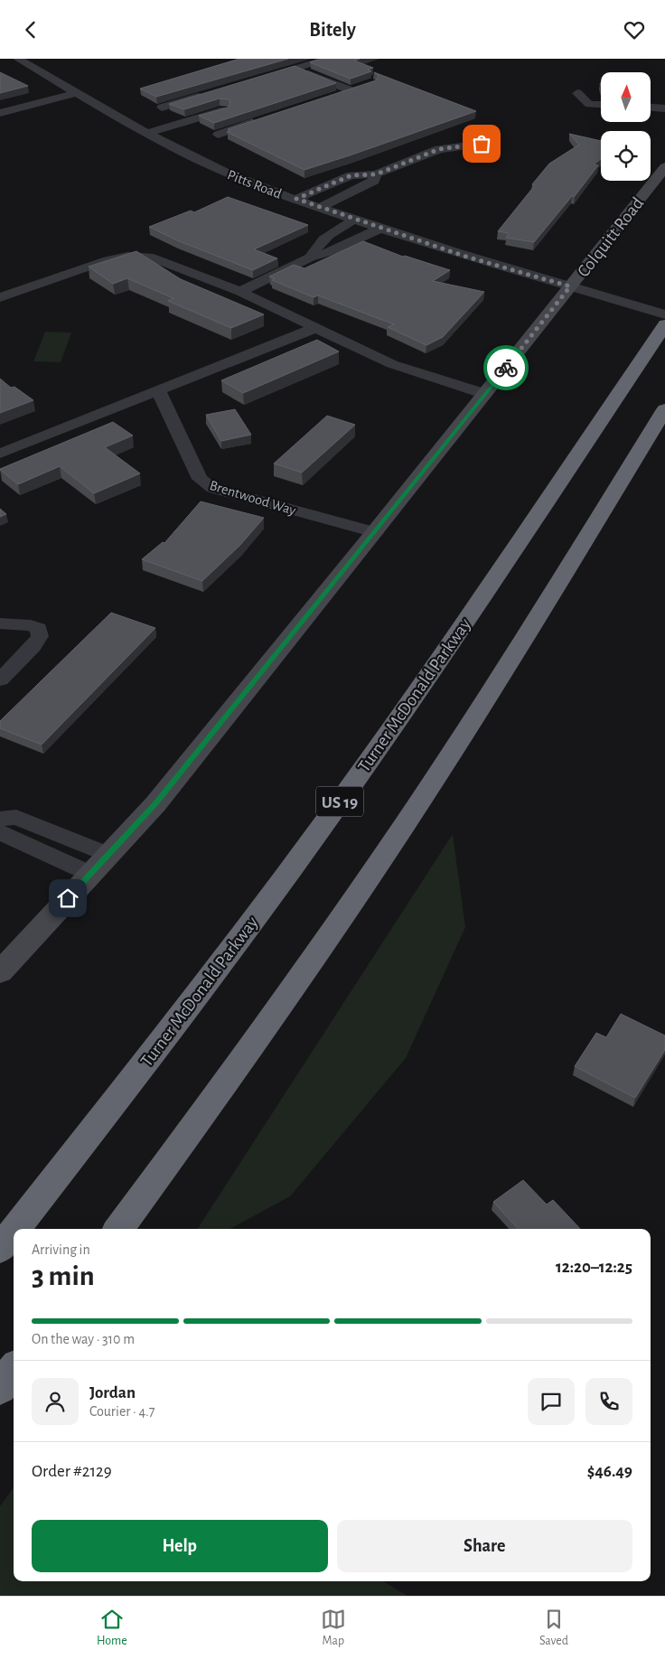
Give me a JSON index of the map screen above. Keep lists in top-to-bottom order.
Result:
{
  "streets": {
    "highway": ["Turner McDonald Parkway", "US 19"],
    "street": ["Pitts Road", "Colquitt Road", "Brentwood Way"]
  },
  "crossings": [
    ["Pitts Road", "Colquitt Road"],
    ["Colquitt Road", "Brentwood Way"]
  ],
  "north": "top",
  "page": {
    "header": "Bitely",
    "heading": ["3 min", "Arriving in", "12:20–12:25"],
    "panel": [
      "Jordan",
      "Courier · 4.7",
      "Order #2129",
      "$46.49"
    ],
    "bar": "On the way · 310 m",
    "buttons": ["Help", "Share"],
    "tabs": ["Home", "Map", "Saved"]
  }
}
